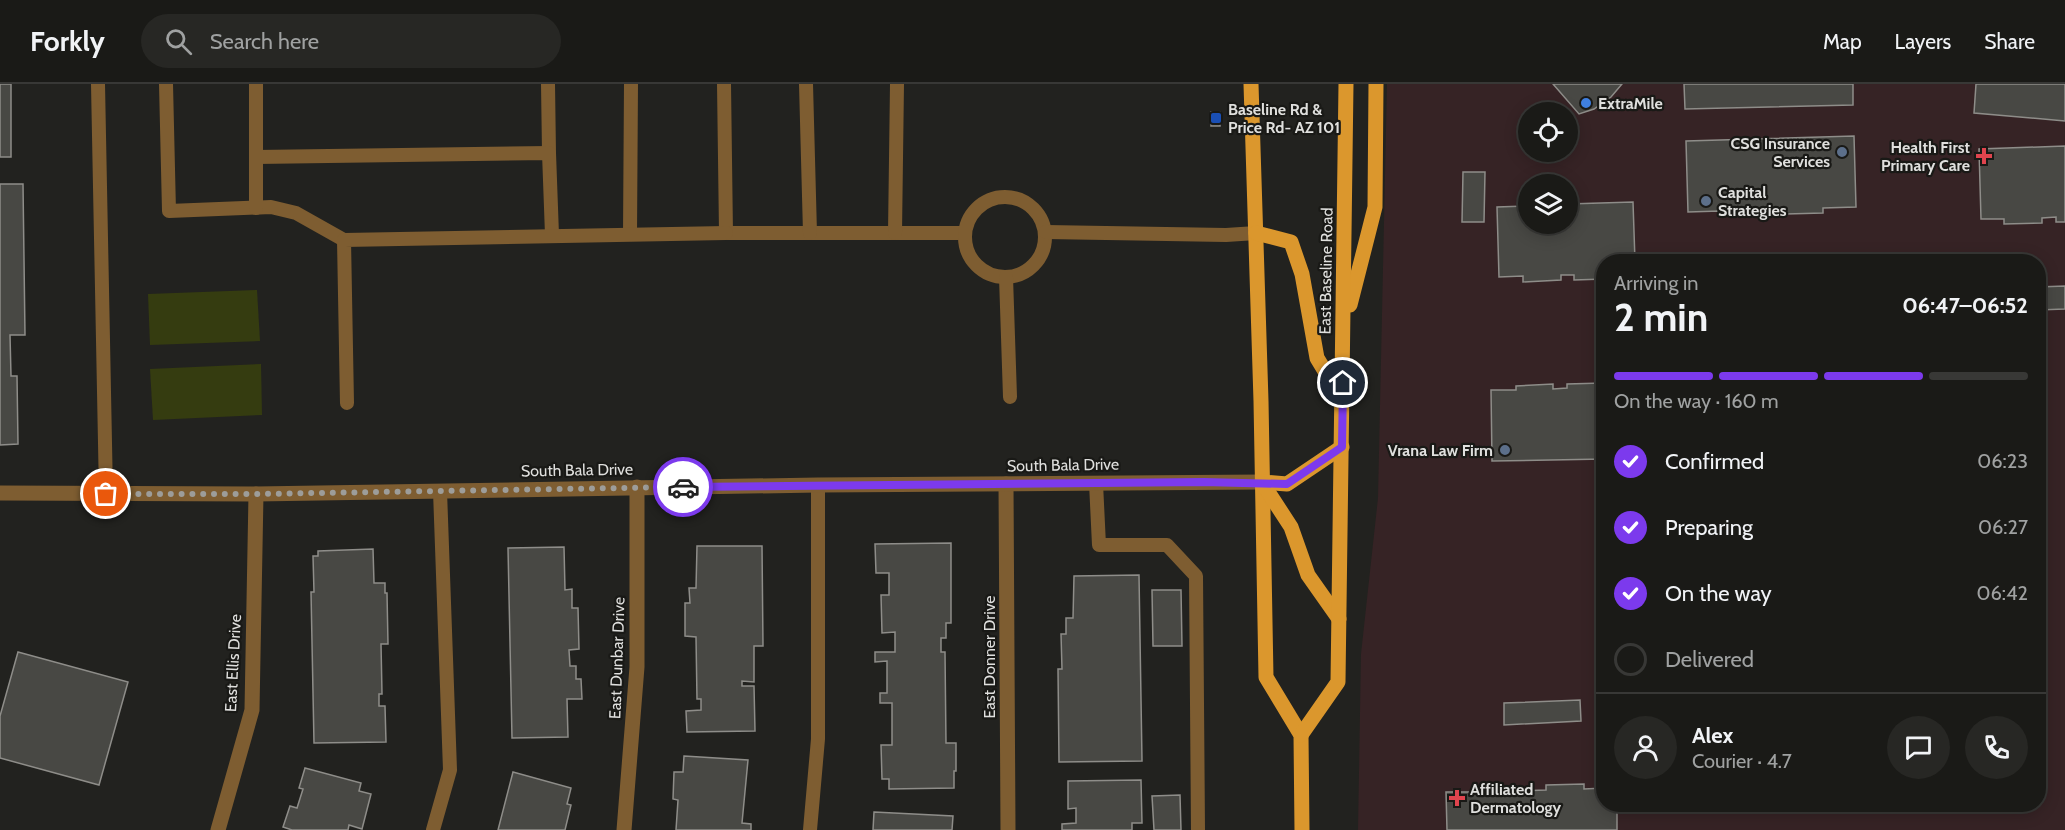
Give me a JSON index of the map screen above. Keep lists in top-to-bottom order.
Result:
{
  "streets": {
    "main road": ["East Baseline Road"],
    "street": [
      "South Bala Drive",
      "East Donner Drive",
      "East Dunbar Drive",
      "East Ellis Drive"
    ]
  },
  "crossings": [
    ["South Bala Drive", "East Donner Drive"],
    ["South Bala Drive", "East Dunbar Drive"],
    ["South Bala Drive", "East Ellis Drive"]
  ],
  "places": {
    "other": [
      "ExtraMile",
      "CSG Insurance Services",
      "Capital Strategies",
      "Vrana Law Firm"
    ],
    "transit": ["Baseline Rd & Price Rd- AZ 101"],
    "health": ["Health First Primary Care", "Affiliated Dermatology"]
  },
  "page": {
    "header": "Forkly",
    "search": "Search here",
    "nav": ["Map", "Layers", "Share"],
    "heading": ["2 min", "Arriving in", "06:47–06:52"],
    "panel": ["Alex", "Courier · 4.7"],
    "bar": "On the way · 160 m",
    "list": [
      ["Confirmed", "06:23"],
      ["Preparing", "06:27"],
      ["On the way", "06:42"],
      "Delivered"
    ]
  }
}
